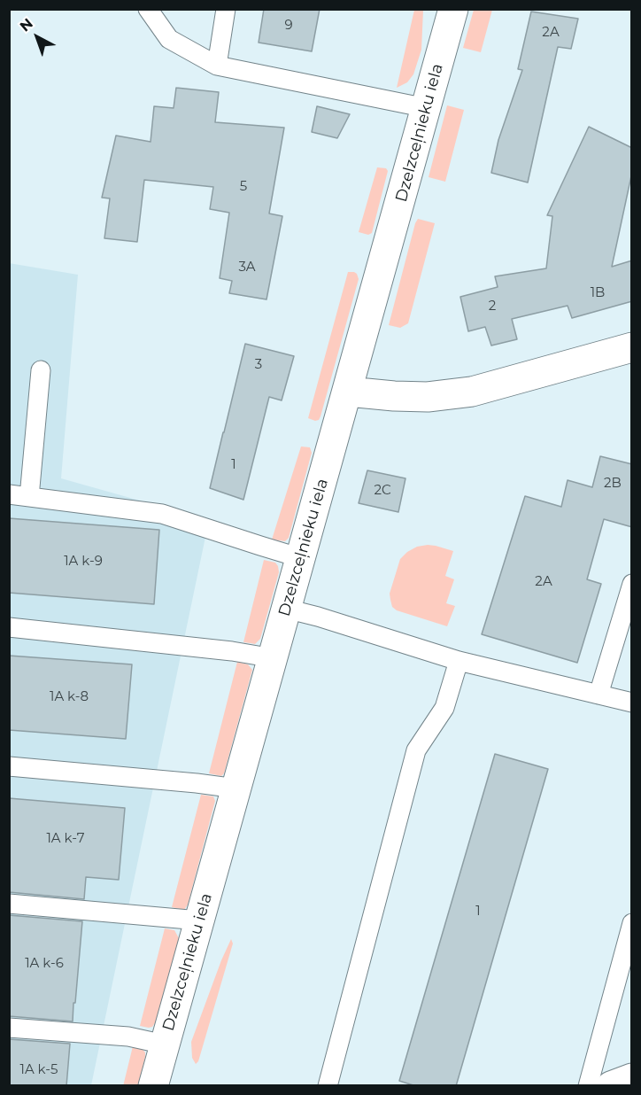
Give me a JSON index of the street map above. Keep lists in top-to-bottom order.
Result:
{
  "streets": {
    "street": ["Dzelzceļnieku iela"]
  },
  "house_numbers": [
    "9",
    "2A",
    "5",
    "3A",
    "1B",
    "2",
    "3",
    "1",
    "2B",
    "2C",
    "1A k-9",
    "2A",
    "1A k-8",
    "1A k-7",
    "1",
    "1A k-6",
    "1A k-5"
  ],
  "north": "top left"
}
